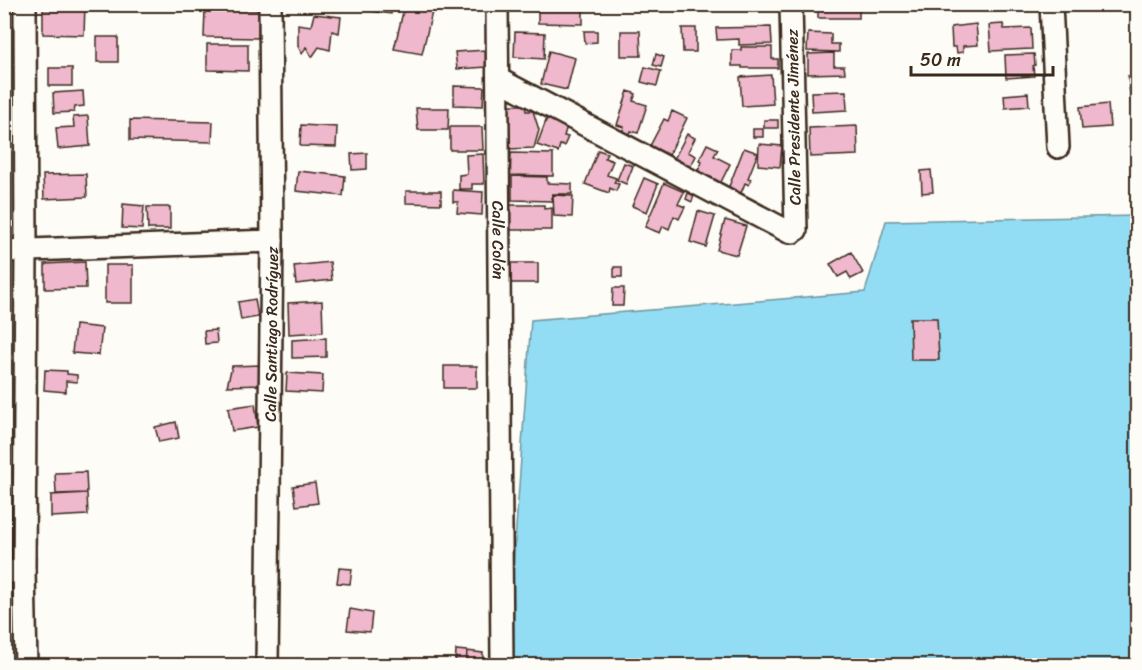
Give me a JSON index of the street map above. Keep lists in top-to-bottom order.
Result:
{
  "streets": {
    "street": ["Calle Presidente Jiménez", "Calle Colón", "Calle Santiago Rodríguez"]
  },
  "crossings": [
    ["Calle Presidente Jiménez", "Calle Colón"]
  ],
  "scale_bar": "50 m"
}
